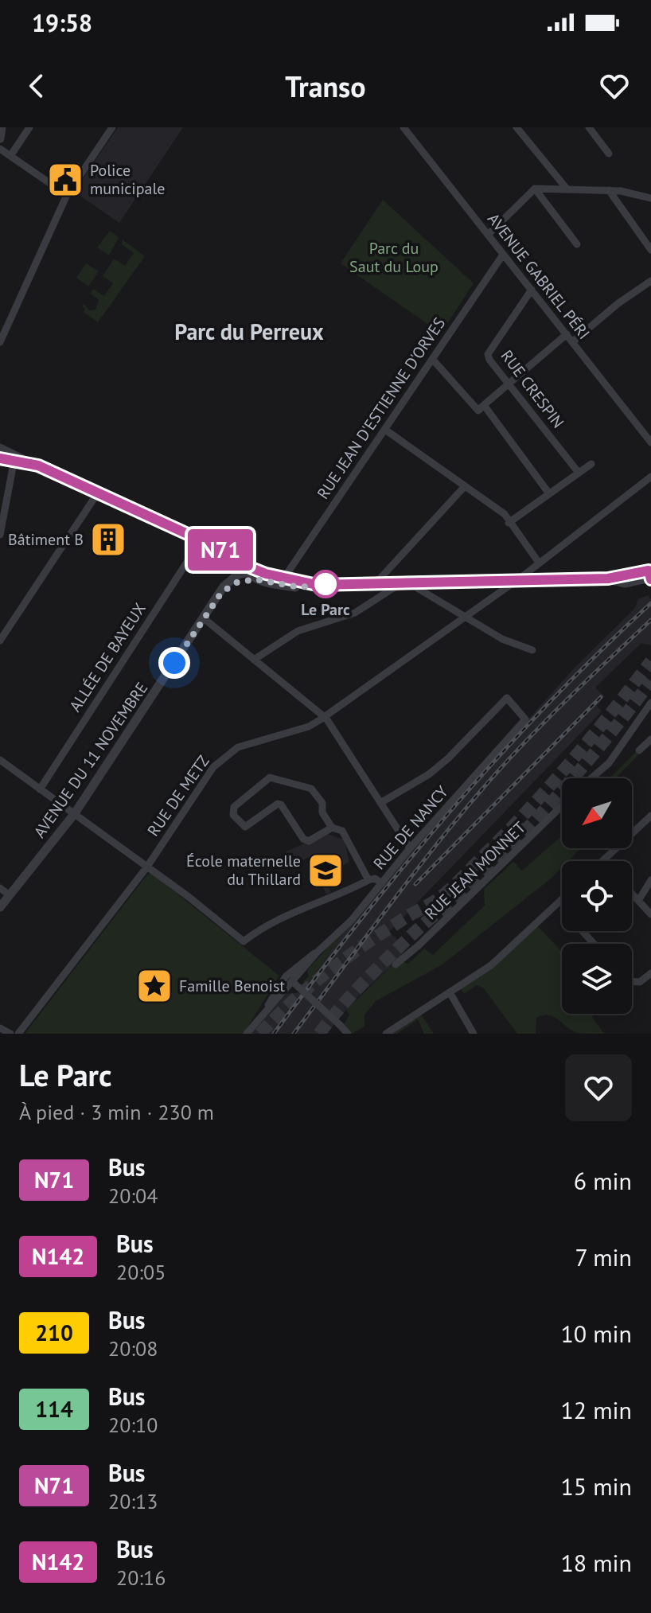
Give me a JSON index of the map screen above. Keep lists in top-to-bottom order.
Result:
{
  "streets": {
    "street": [
      "AVENUE GABRIEL PÉRI",
      "RUE CRESPIN",
      "RUE JEAN D'ESTIENNE D'ORVES",
      "ALLÉE DE BAYEUX",
      "AVENUE DU 11 NOVEMBRE",
      "RUE DE METZ",
      "RUE DE NANCY",
      "RUE JEAN MONNET"
    ]
  },
  "crossings": [
    ["AVENUE GABRIEL PÉRI", "RUE CRESPIN"],
    ["AVENUE GABRIEL PÉRI", "RUE JEAN D'ESTIENNE D'ORVES"]
  ],
  "districts": ["Parc du Perreux"],
  "parks": ["Parc du Saut du Loup"],
  "places": {
    "public building": ["Police municipale"],
    "building": ["Bâtiment B"],
    "other": ["Le Parc"],
    "school or university": ["École maternelle du Thillard"],
    "place": ["Famille Benoist"]
  },
  "lines": ["bus line N71"],
  "north": "bottom left",
  "page": {
    "status": "19:58",
    "header": "Transo",
    "on_map": "N71",
    "heading": ["Le Parc", "À pied · 3 min · 230 m"],
    "list": [
      {
        "mark": "N71",
        "name": "Bus",
        "note": "20:04",
        "value": "6 min"
      },
      {
        "mark": "N142",
        "name": "Bus",
        "note": "20:05",
        "value": "7 min"
      },
      {
        "mark": "210",
        "name": "Bus",
        "note": "20:08",
        "value": "10 min"
      },
      {
        "mark": "114",
        "name": "Bus",
        "note": "20:10",
        "value": "12 min"
      },
      {
        "mark": "N71",
        "name": "Bus",
        "note": "20:13",
        "value": "15 min"
      },
      {
        "mark": "N142",
        "name": "Bus",
        "note": "20:16",
        "value": "18 min"
      }
    ]
  }
}
